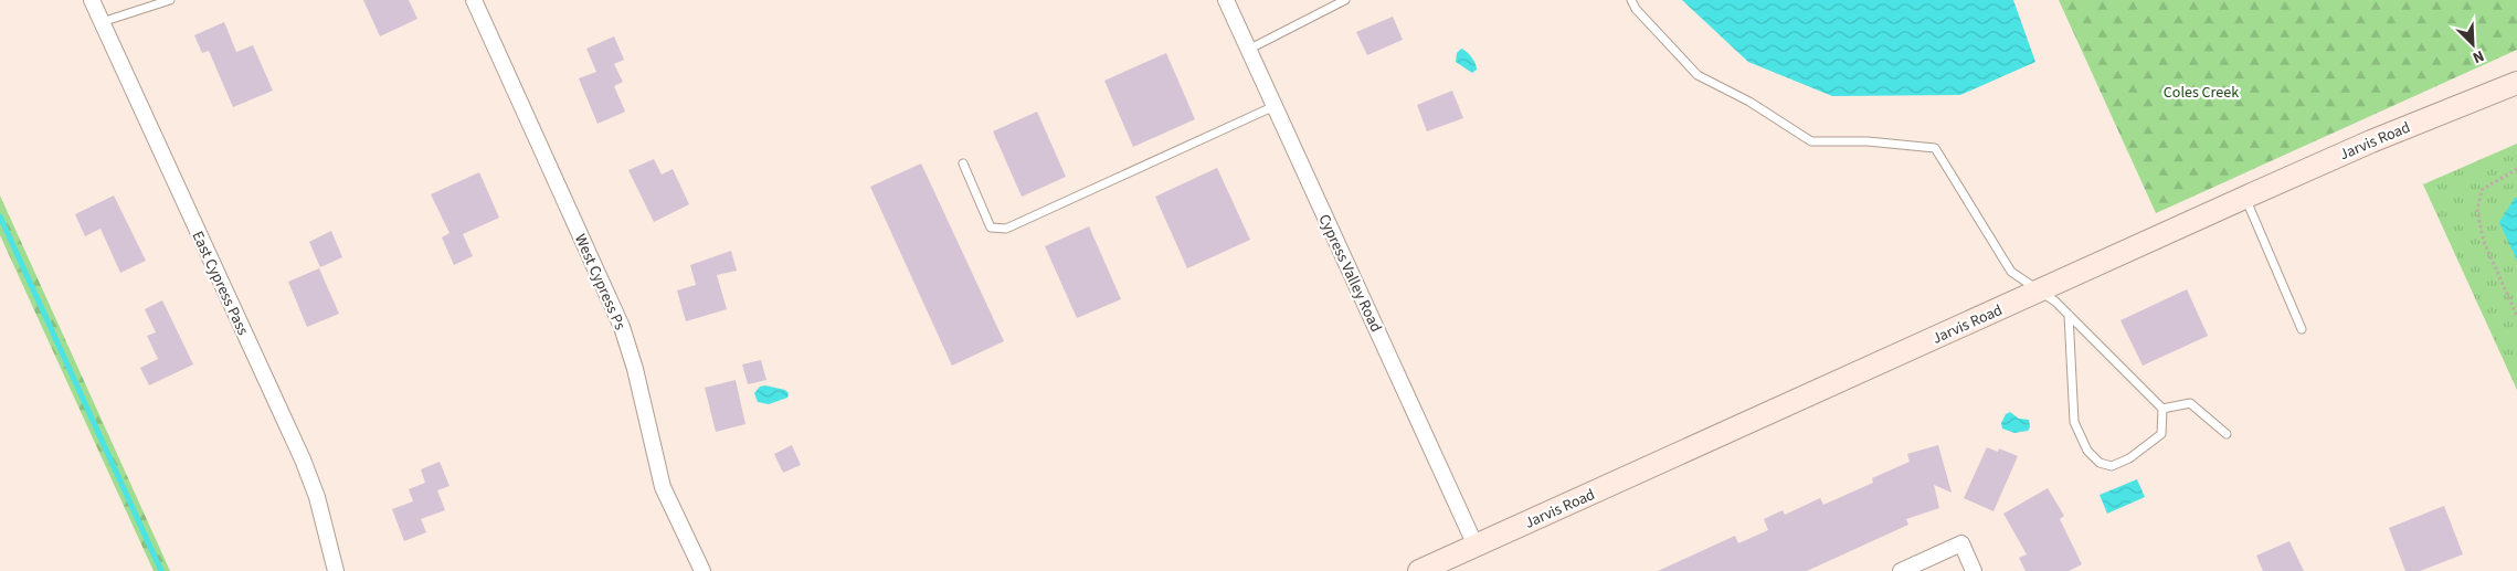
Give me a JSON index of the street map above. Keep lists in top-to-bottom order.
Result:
{
  "streets": {
    "street": [
      "Jarvis Road",
      "Cypress Valley Road",
      "West Cypress Ps",
      "East Cypress Pass"
    ]
  },
  "crossings": [
    ["Jarvis Road", "Cypress Valley Road"]
  ],
  "parks": ["Coles Creek"],
  "north": "bottom right"
}
